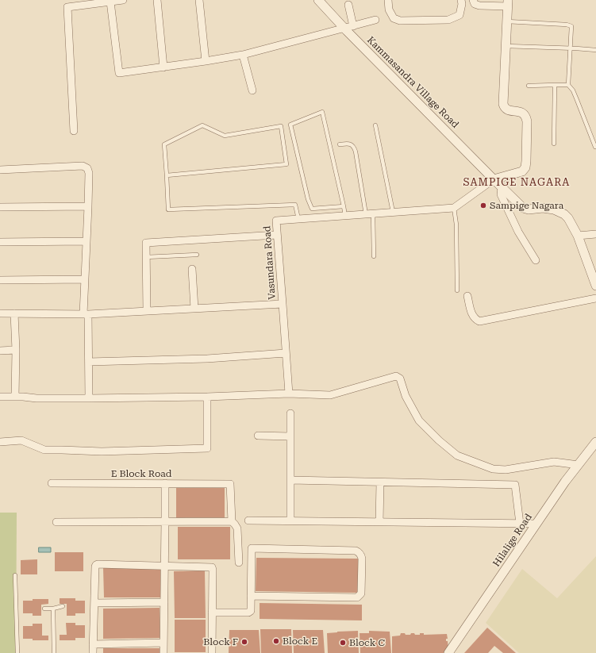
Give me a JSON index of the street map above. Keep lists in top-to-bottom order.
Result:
{
  "streets": {
    "street": [
      "Kammasandra Village Road",
      "Vasundara Road",
      "E Block Road",
      "Hilalige Road"
    ]
  },
  "districts": ["SAMPIGE NAGARA"],
  "places": [
    "Sampige Nagara",
    "Block E",
    "Block F",
    "Block C"
  ]
}
